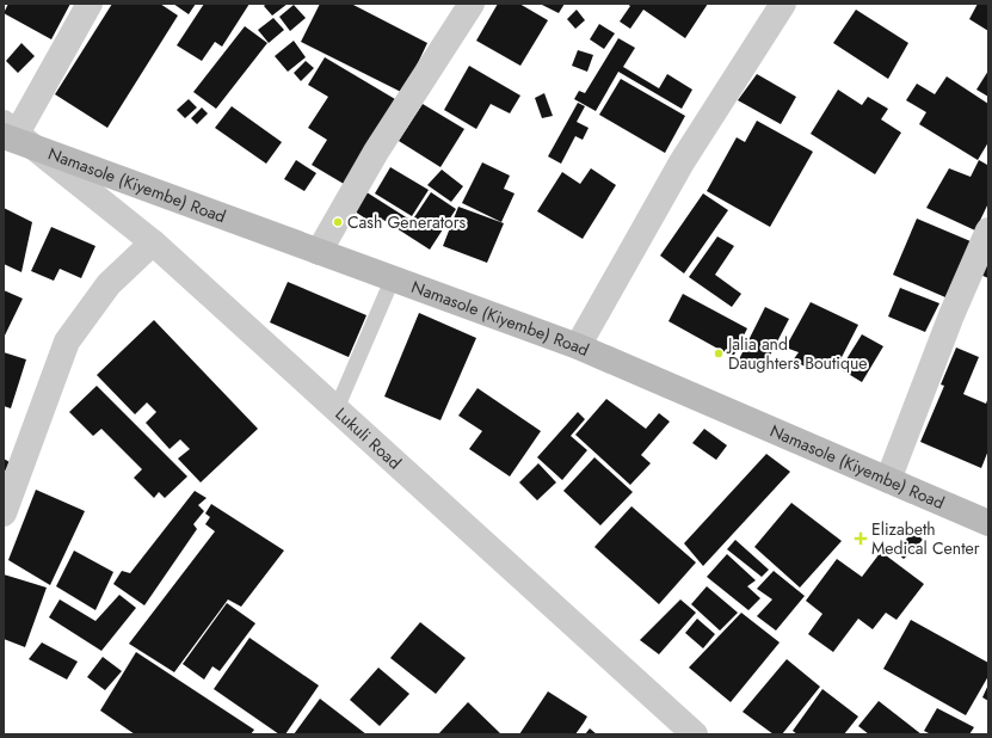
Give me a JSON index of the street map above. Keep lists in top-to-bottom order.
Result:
{
  "streets": {
    "main road": ["Namasole (Kiyembe) Road"],
    "street": ["Lukuli Road"]
  },
  "crossings": [
    ["Namasole (Kiyembe) Road", "Lukuli Road"]
  ],
  "places": {
    "other": ["Cash Generators", "Jalia and Daughters Boutique"],
    "health": ["Elizabeth Medical Center"]
  }
}
